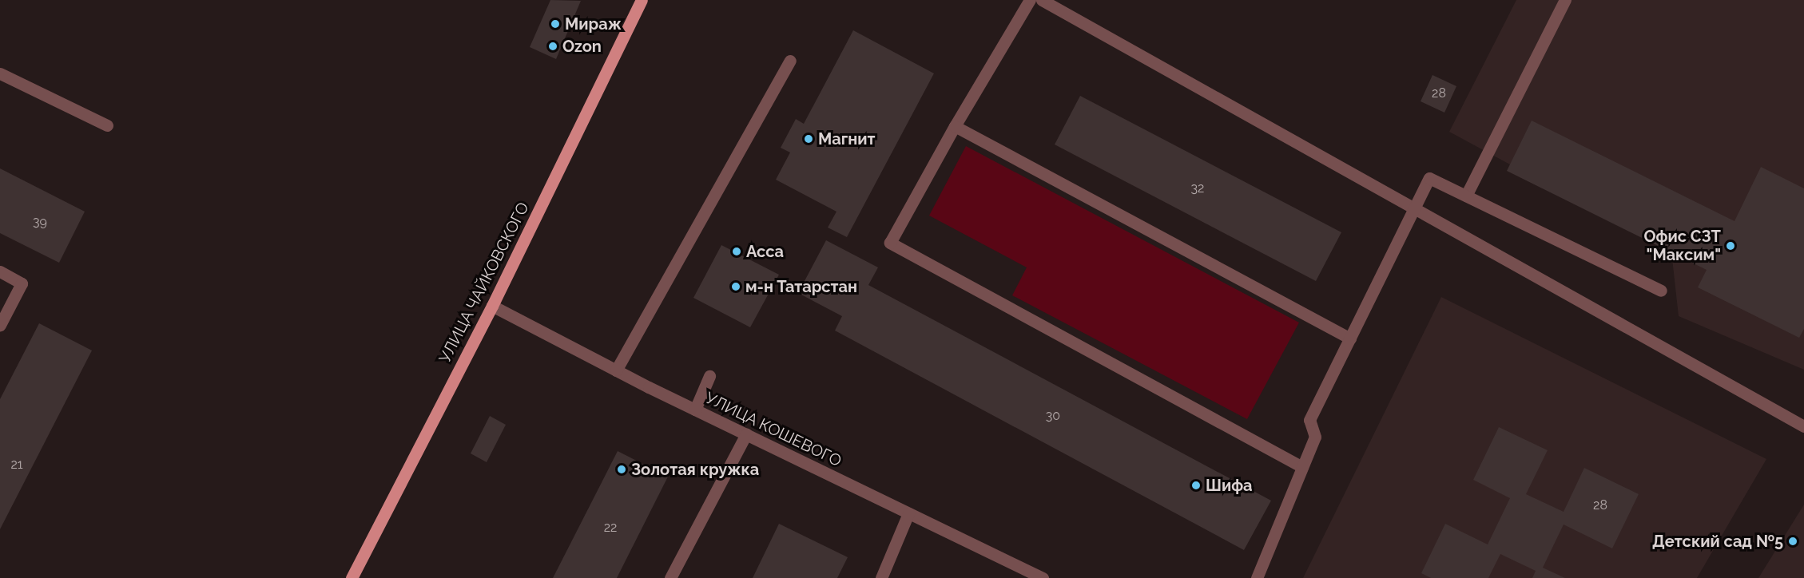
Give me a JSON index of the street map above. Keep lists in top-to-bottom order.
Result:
{
  "streets": {
    "main road": ["УЛИЦА ЧАЙКОВСКОГО"],
    "street": ["УЛИЦА КОШЕВОГО"]
  },
  "crossings": [
    ["УЛИЦА ЧАЙКОВСКОГО", "УЛИЦА КОШЕВОГО"]
  ],
  "places": [
    "Мираж",
    "Ozon",
    "Магнит",
    "Офис СЗТ \"Максим\"",
    "Acca",
    "м-н Татарстан",
    "Золотая кружка",
    "Шифа",
    "Детский сад №5"
  ],
  "house_numbers": [
    "28",
    "32",
    "39",
    "30",
    "21",
    "28",
    "22"
  ]
}
